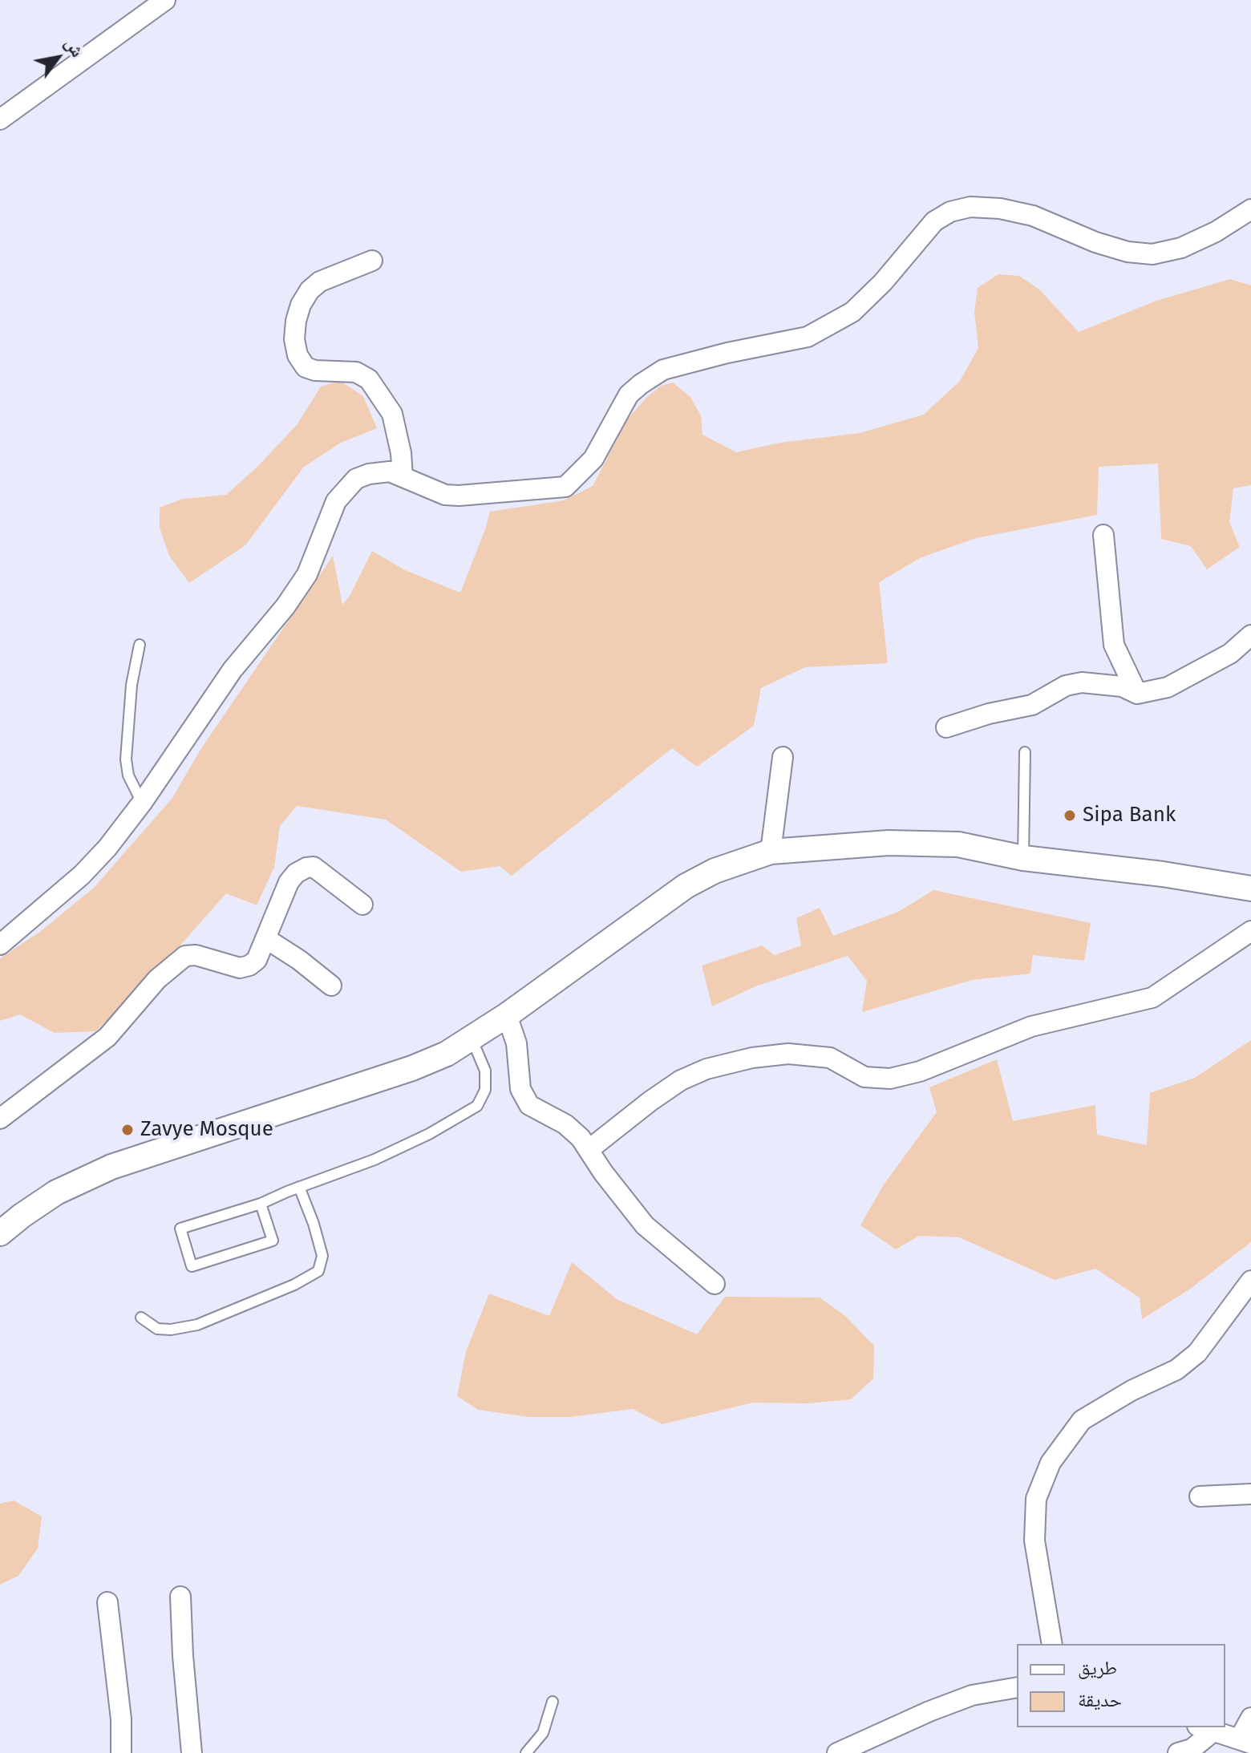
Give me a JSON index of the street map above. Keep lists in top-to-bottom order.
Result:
{
  "places": ["Sipa Bank", "Zavye Mosque"],
  "legend": ["طريق", "حديقة"],
  "north": "top right"
}
